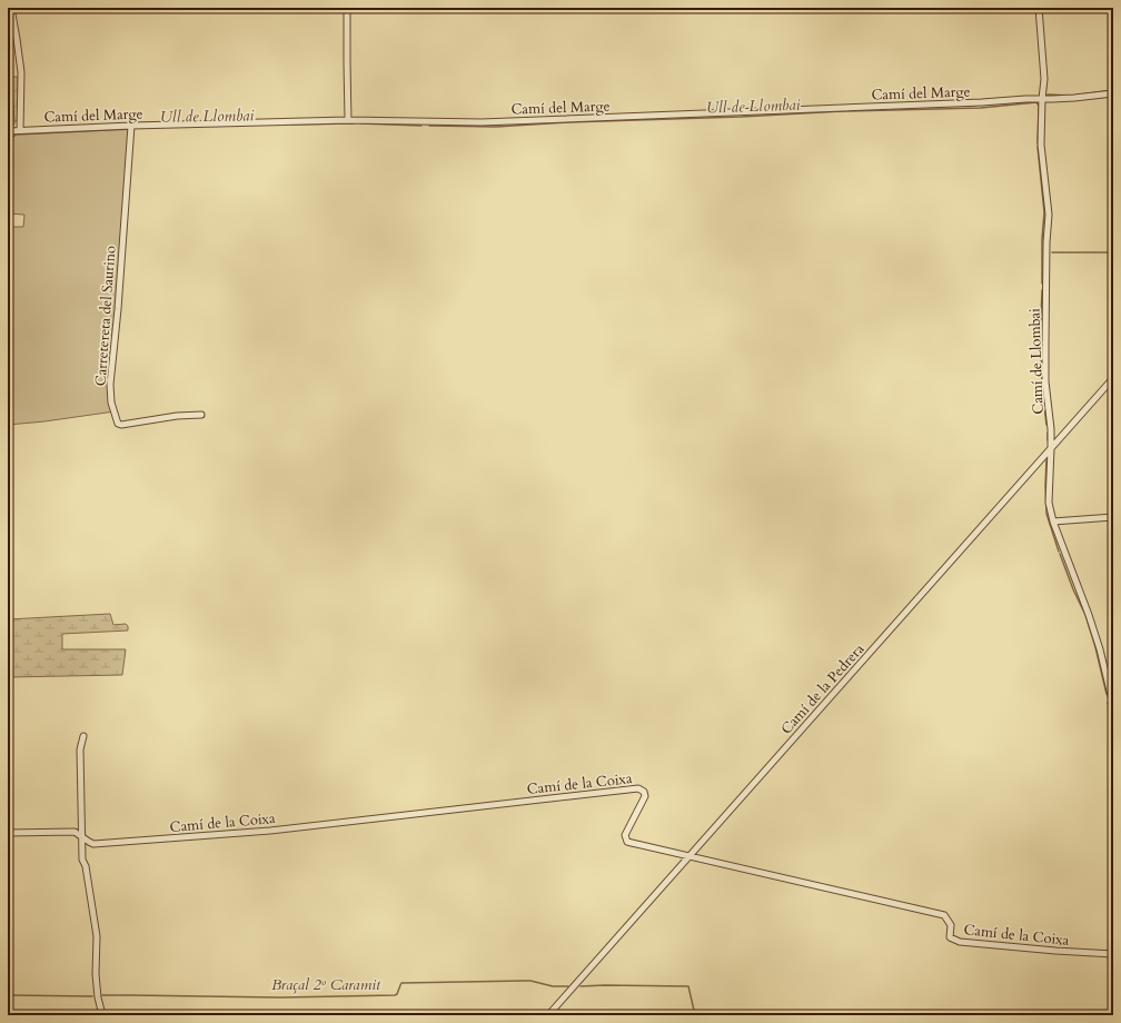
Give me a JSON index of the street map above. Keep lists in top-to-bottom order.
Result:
{
  "streets": {
    "street": [
      "Camí del Marge",
      "Carretereta del Saurino",
      "Camí de Llombai",
      "Camí de la Pedrera",
      "Camí de la Coixa"
    ]
  },
  "crossings": [
    ["Camí del Marge", "Carretereta del Saurino"],
    ["Camí del Marge", "Camí de Llombai"],
    ["Camí de Llombai", "Camí de la Pedrera"],
    ["Camí de la Pedrera", "Camí de la Coixa"]
  ],
  "water": ["Ull de Llombai", "Braçal 2º Caramit"]
}
